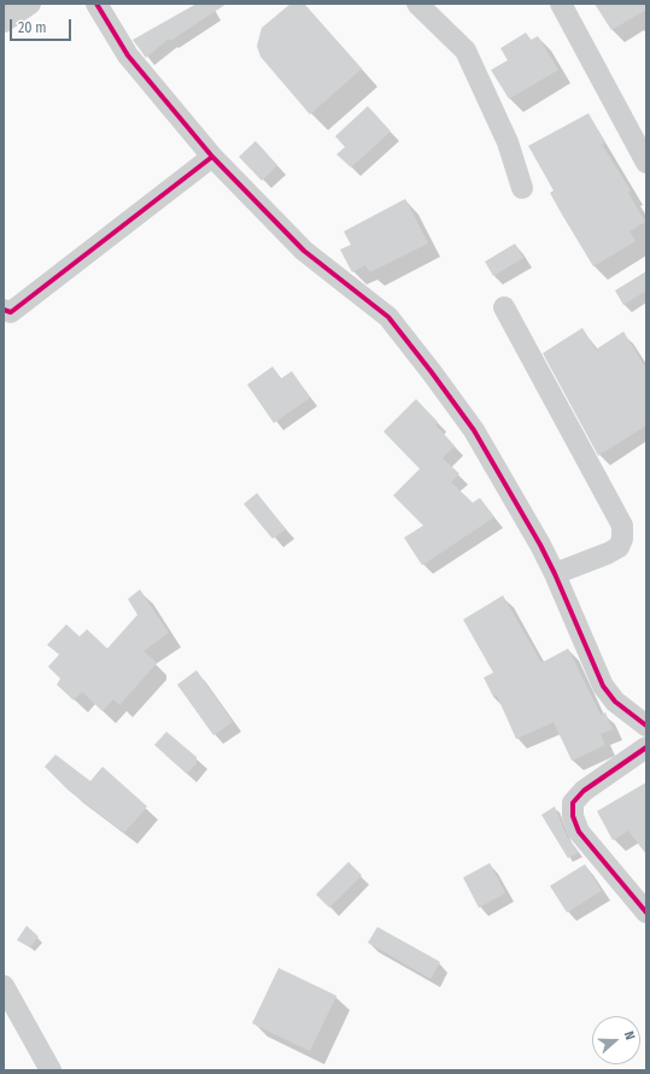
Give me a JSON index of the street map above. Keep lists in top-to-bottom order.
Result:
{
  "scale_bar": "20 m",
  "north": "right"
}
